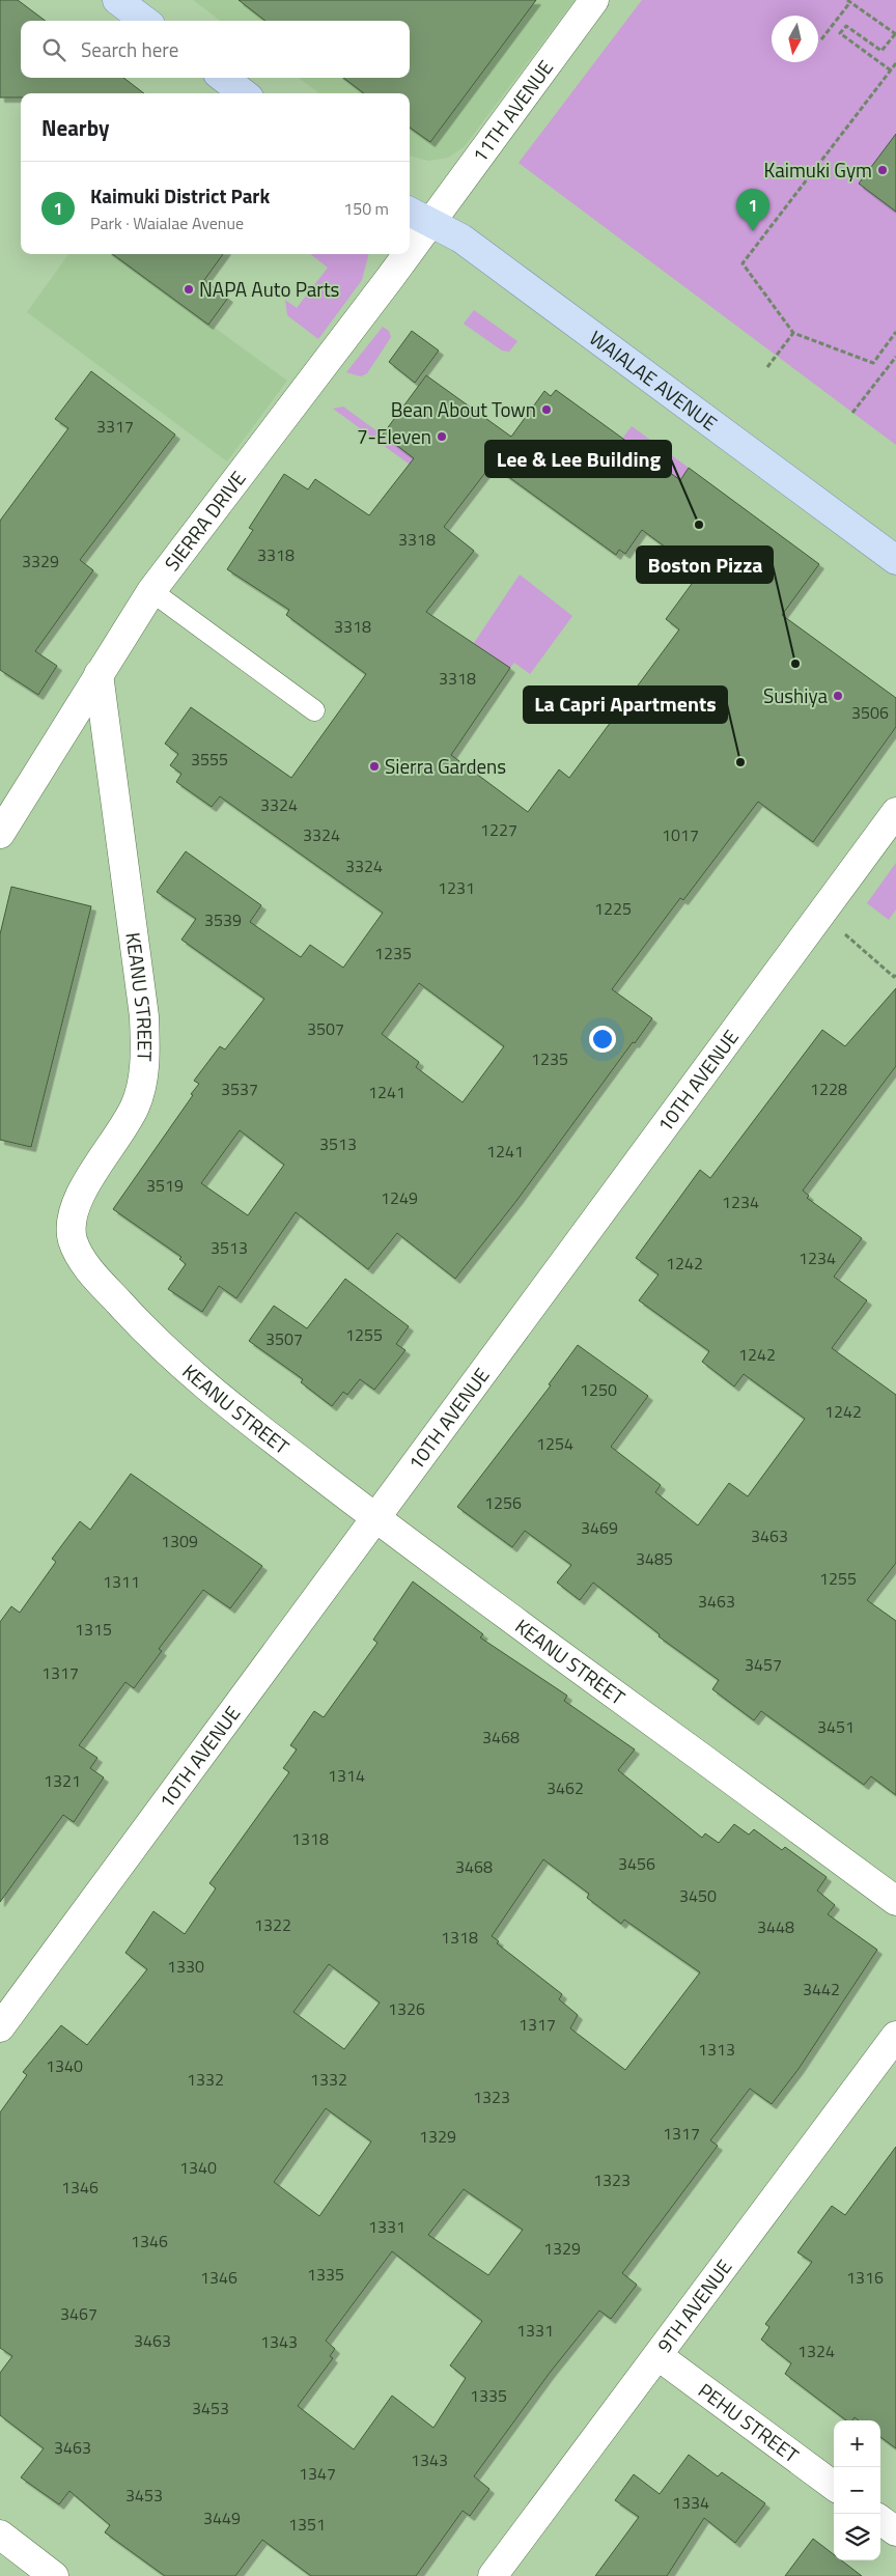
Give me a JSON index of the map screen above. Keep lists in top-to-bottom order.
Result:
{
  "streets": {
    "main road": ["WAIALAE AVENUE"],
    "street": [
      "11TH AVENUE",
      "SIERRA DRIVE",
      "KEANU STREET",
      "10TH AVENUE",
      "9TH AVENUE",
      "PEHU STREET"
    ]
  },
  "crossings": [
    ["11TH AVENUE", "WAIALAE AVENUE"],
    ["11TH AVENUE", "SIERRA DRIVE"],
    ["WAIALAE AVENUE", "SIERRA DRIVE"],
    ["SIERRA DRIVE", "KEANU STREET"],
    ["KEANU STREET", "10TH AVENUE"],
    ["9TH AVENUE", "PEHU STREET"]
  ],
  "places": [
    "Kaimuki Gym",
    "NAPA Auto Parts",
    "Bean About Town",
    "7-Eleven",
    "Lee & Lee Building",
    "Boston Pizza",
    "Sushiya",
    "La Capri Apartments",
    "Sierra Gardens"
  ],
  "house_numbers": [
    "3317",
    "3318",
    "3318",
    "3329",
    "3318",
    "3318",
    "3506",
    "3555",
    "3324",
    "1227",
    "3324",
    "1017",
    "3324",
    "1231",
    "1225",
    "3539",
    "1235",
    "3507",
    "1235",
    "3537",
    "1228",
    "1241",
    "3513",
    "1241",
    "3519",
    "1249",
    "1234",
    "3513",
    "1234",
    "1242",
    "1255",
    "3507",
    "1242",
    "1250",
    "1242",
    "1254",
    "1256",
    "3469",
    "3463",
    "1309",
    "3485",
    "1255",
    "1311",
    "3463",
    "1315",
    "3457",
    "1317",
    "3451",
    "3468",
    "1314",
    "1321",
    "3462",
    "1318",
    "3456",
    "3468",
    "3450",
    "1322",
    "3448",
    "1318",
    "1330",
    "3442",
    "1326",
    "1317",
    "1313",
    "1340",
    "1332",
    "1332",
    "1323",
    "1317",
    "1329",
    "1340",
    "1323",
    "1346",
    "1331",
    "1346",
    "1329",
    "1335",
    "1346",
    "1316",
    "3467",
    "1331",
    "3463",
    "1343",
    "1324",
    "1335",
    "3453",
    "3463",
    "1343",
    "1347",
    "3453",
    "1334",
    "3449",
    "1351"
  ],
  "north": "bottom",
  "page": {
    "search": "Search here",
    "heading": "Nearby",
    "list": [
      {
        "mark": "1",
        "name": "Kaimuki District Park",
        "note": "Park · Waialae Avenue",
        "value": "150 m"
      }
    ],
    "pins": "1",
    "map_buttons": ["+", "−"]
  }
}
